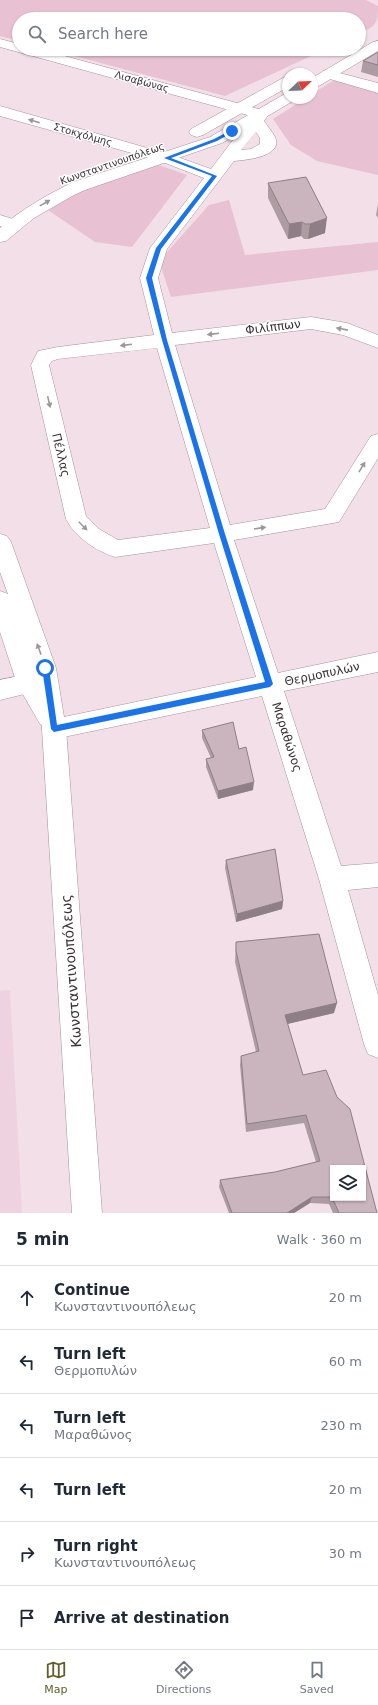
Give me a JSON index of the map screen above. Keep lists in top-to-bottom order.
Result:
{
  "streets": {
    "street": [
      "Λισαβώνας",
      "Στοκχόλμης",
      "Κωνσταντινουπόλεως",
      "Φιλίππων",
      "Πέλλας",
      "Θερμοπυλών",
      "Μαραθώνος"
    ]
  },
  "crossings": [
    ["Λισαβώνας", "Κωνσταντινουπόλεως"],
    ["Λισαβώνας", "Μαραθώνος"],
    ["Στοκχόλμης", "Κωνσταντινουπόλεως"],
    ["Στοκχόλμης", "Μαραθώνος"],
    ["Κωνσταντινουπόλεως", "Θερμοπυλών"],
    ["Κωνσταντινουπόλεως", "Μαραθώνος"],
    ["Φιλίππων", "Πέλλας"],
    ["Φιλίππων", "Μαραθώνος"],
    ["Πέλλας", "Μαραθώνος"],
    ["Θερμοπυλών", "Μαραθώνος"]
  ],
  "one_way": ["Στοκχόλμης", "Φιλίππων"],
  "north": "top right",
  "page": {
    "search": "Search here",
    "heading": ["5 min", "Walk · 360 m"],
    "list": [
      ["Continue", "Κωνσταντινουπόλεως", "20 m"],
      ["Turn left", "Θερμοπυλών", "60 m"],
      ["Turn left", "Μαραθώνος", "230 m"],
      ["Turn left", "20 m"],
      ["Turn right", "Κωνσταντινουπόλεως", "30 m"],
      "Arrive at destination"
    ],
    "nav": ["Map", "Directions", "Saved"]
  }
}
